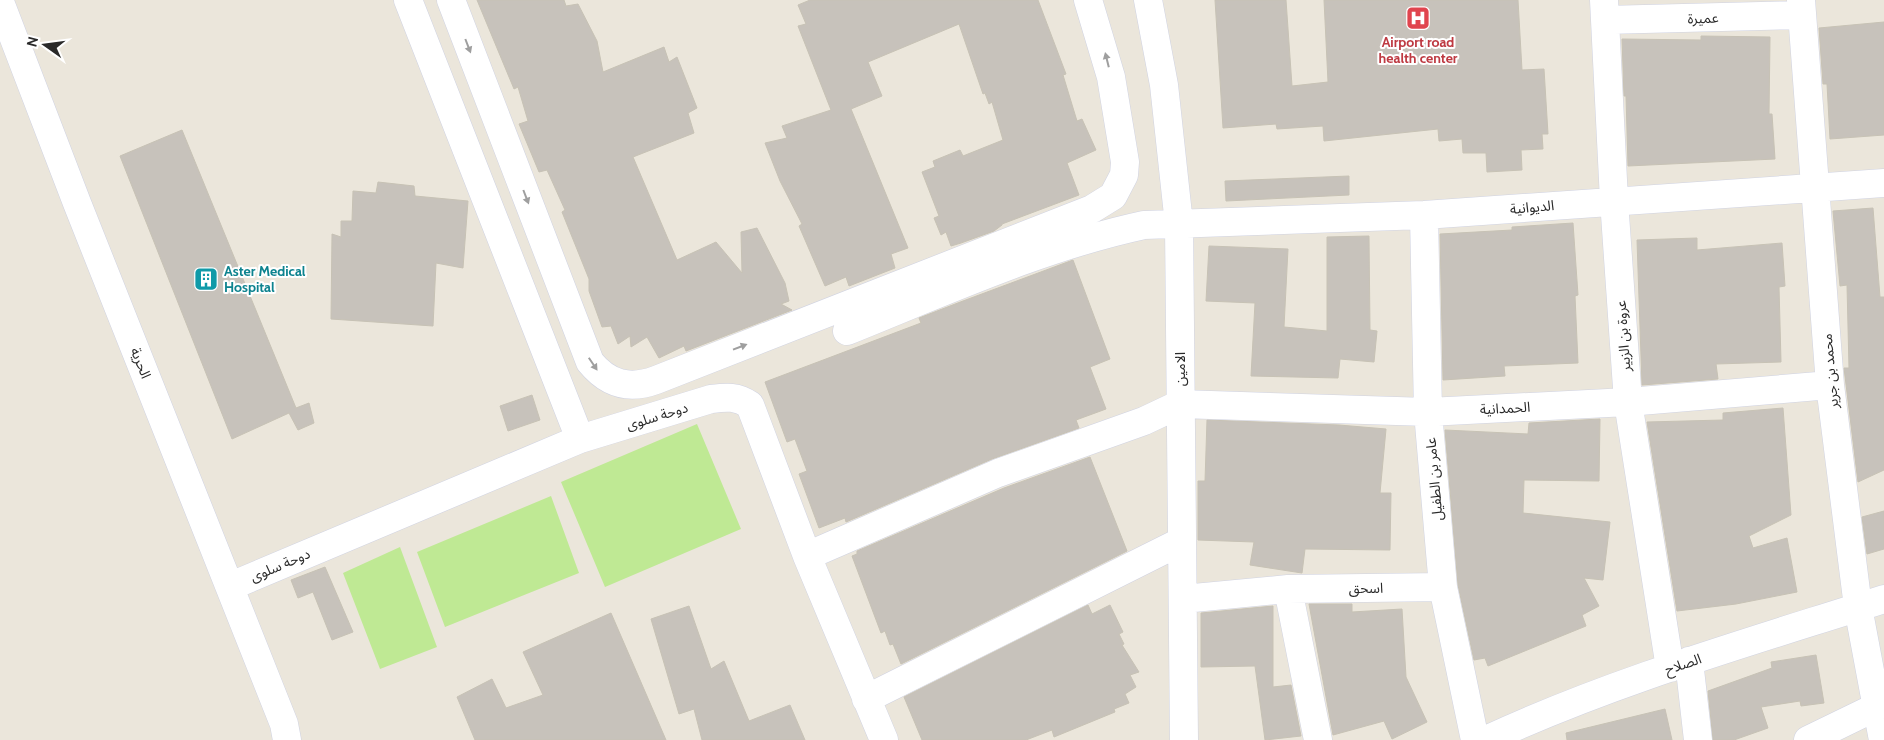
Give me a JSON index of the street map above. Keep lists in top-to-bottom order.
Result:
{
  "streets": {
    "street": [
      "عميرة",
      "الديوانية",
      "عروة بن الزبير",
      "الحرية",
      "الامين",
      "محمد بن جرير",
      "الحمدانية",
      "دوحة سلوى",
      "عامر بن الطفيل",
      "اسحق",
      "الصلاح"
    ]
  },
  "crossings": [
    ["عميرة", "عروة بن الزبير"],
    ["عميرة", "محمد بن جرير"],
    ["الديوانية", "عروة بن الزبير"],
    ["الديوانية", "الامين"],
    ["الديوانية", "محمد بن جرير"],
    ["الديوانية", "عامر بن الطفيل"],
    ["عروة بن الزبير", "الحمدانية"],
    ["عروة بن الزبير", "الصلاح"],
    ["الحرية", "دوحة سلوى"],
    ["الامين", "الحمدانية"],
    ["الامين", "اسحق"],
    ["محمد بن جرير", "الحمدانية"],
    ["محمد بن جرير", "الصلاح"],
    ["الحمدانية", "عامر بن الطفيل"],
    ["عامر بن الطفيل", "اسحق"]
  ],
  "places": {
    "hospital": ["Airport road health center"],
    "building": ["Aster Medical Hospital"]
  },
  "north": "left"
}
